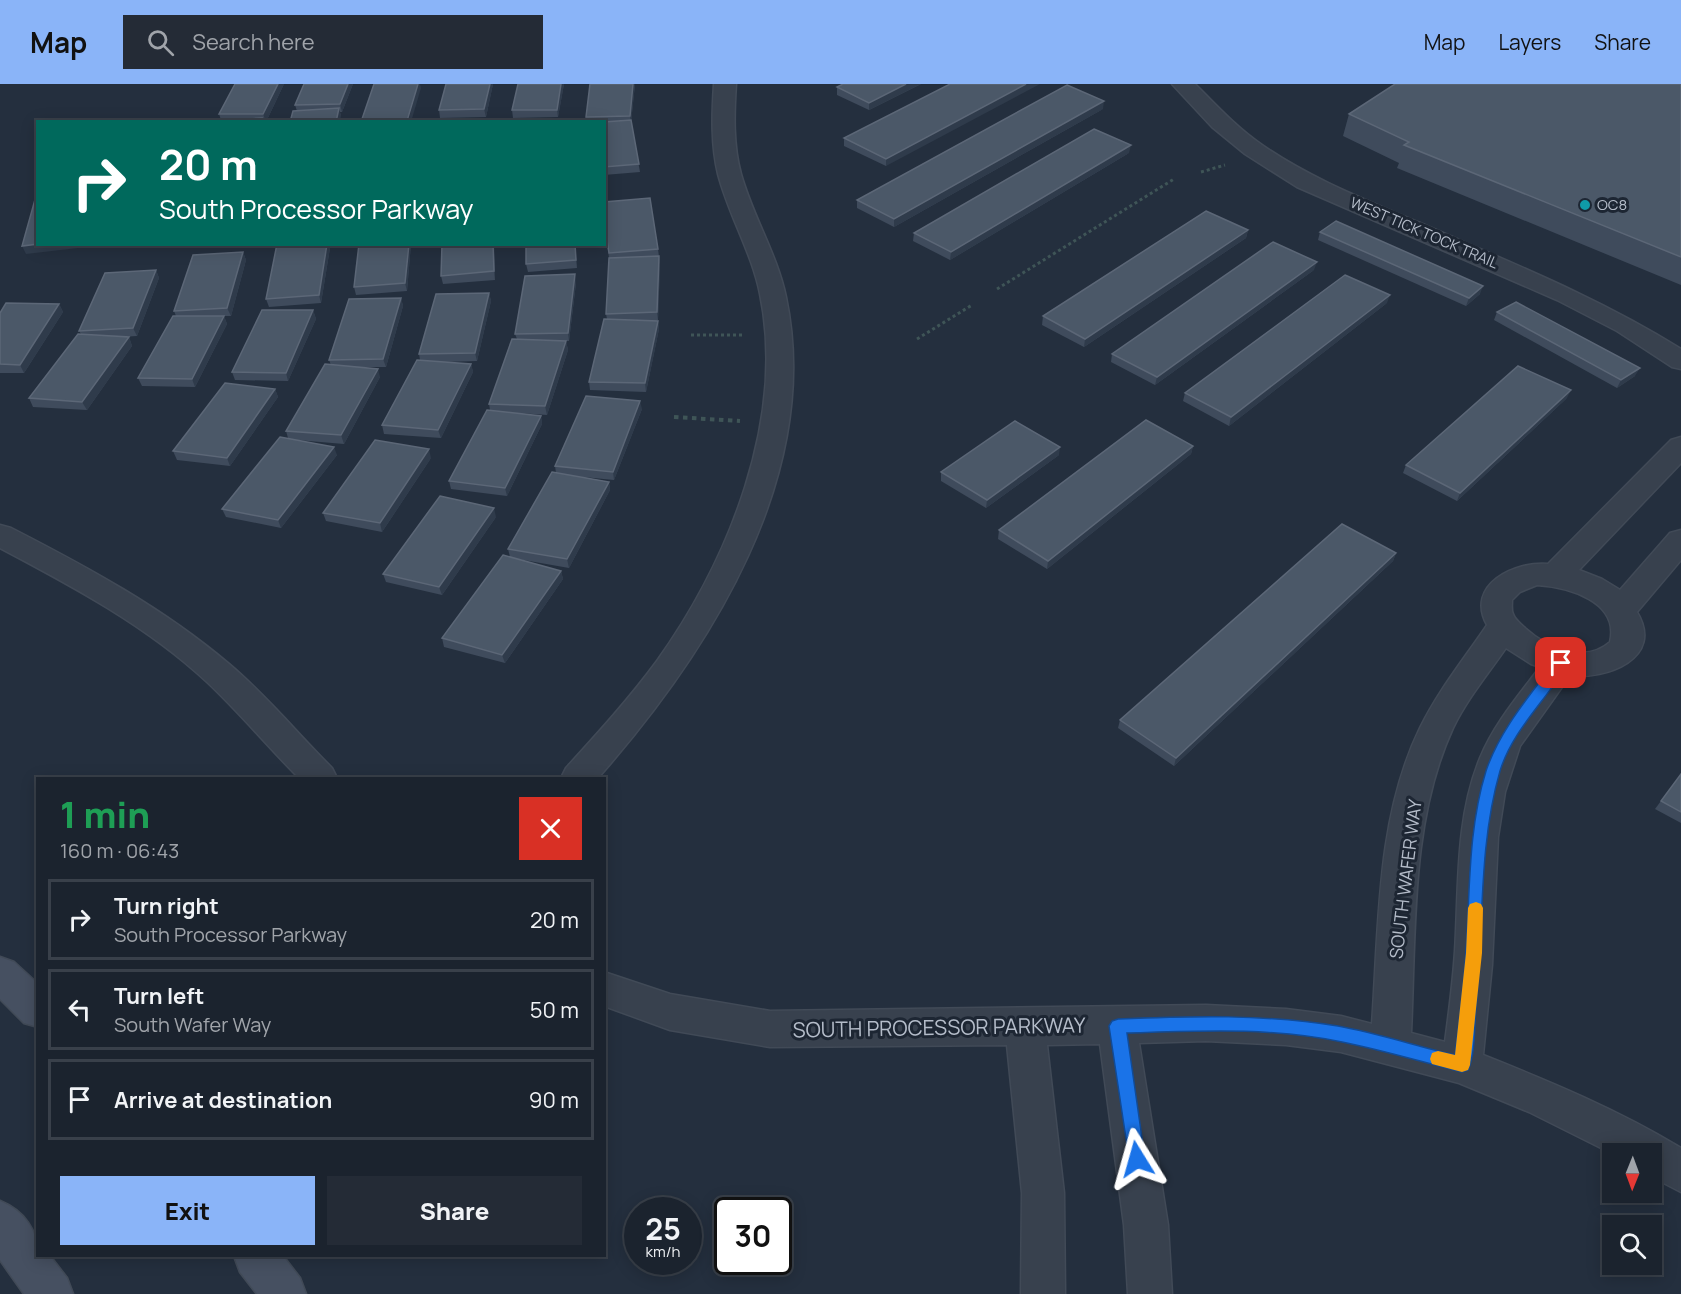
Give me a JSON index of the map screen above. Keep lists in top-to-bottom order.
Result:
{
  "streets": {
    "street": ["WEST TICK TOCK TRAIL", "SOUTH WAFER WAY", "SOUTH PROCESSOR PARKWAY"]
  },
  "crossings": [
    ["SOUTH WAFER WAY", "SOUTH PROCESSOR PARKWAY"]
  ],
  "places": ["OC8"],
  "north": "bottom",
  "page": {
    "header": "Map",
    "search": "Search here",
    "nav": ["Map", "Layers", "Share"],
    "turn": ["20 m", "South Processor Parkway"],
    "heading": ["1 min", "160 m · 06:43"],
    "list": [
      {
        "name": "Turn right",
        "note": "South Processor Parkway",
        "value": "20 m"
      },
      {
        "name": "Turn left",
        "note": "South Wafer Way",
        "value": "50 m"
      },
      {
        "name": "Arrive at destination",
        "value": "90 m"
      }
    ],
    "buttons": ["Exit", "Share"],
    "speed": "25 km/h",
    "limit": "30"
  }
}
